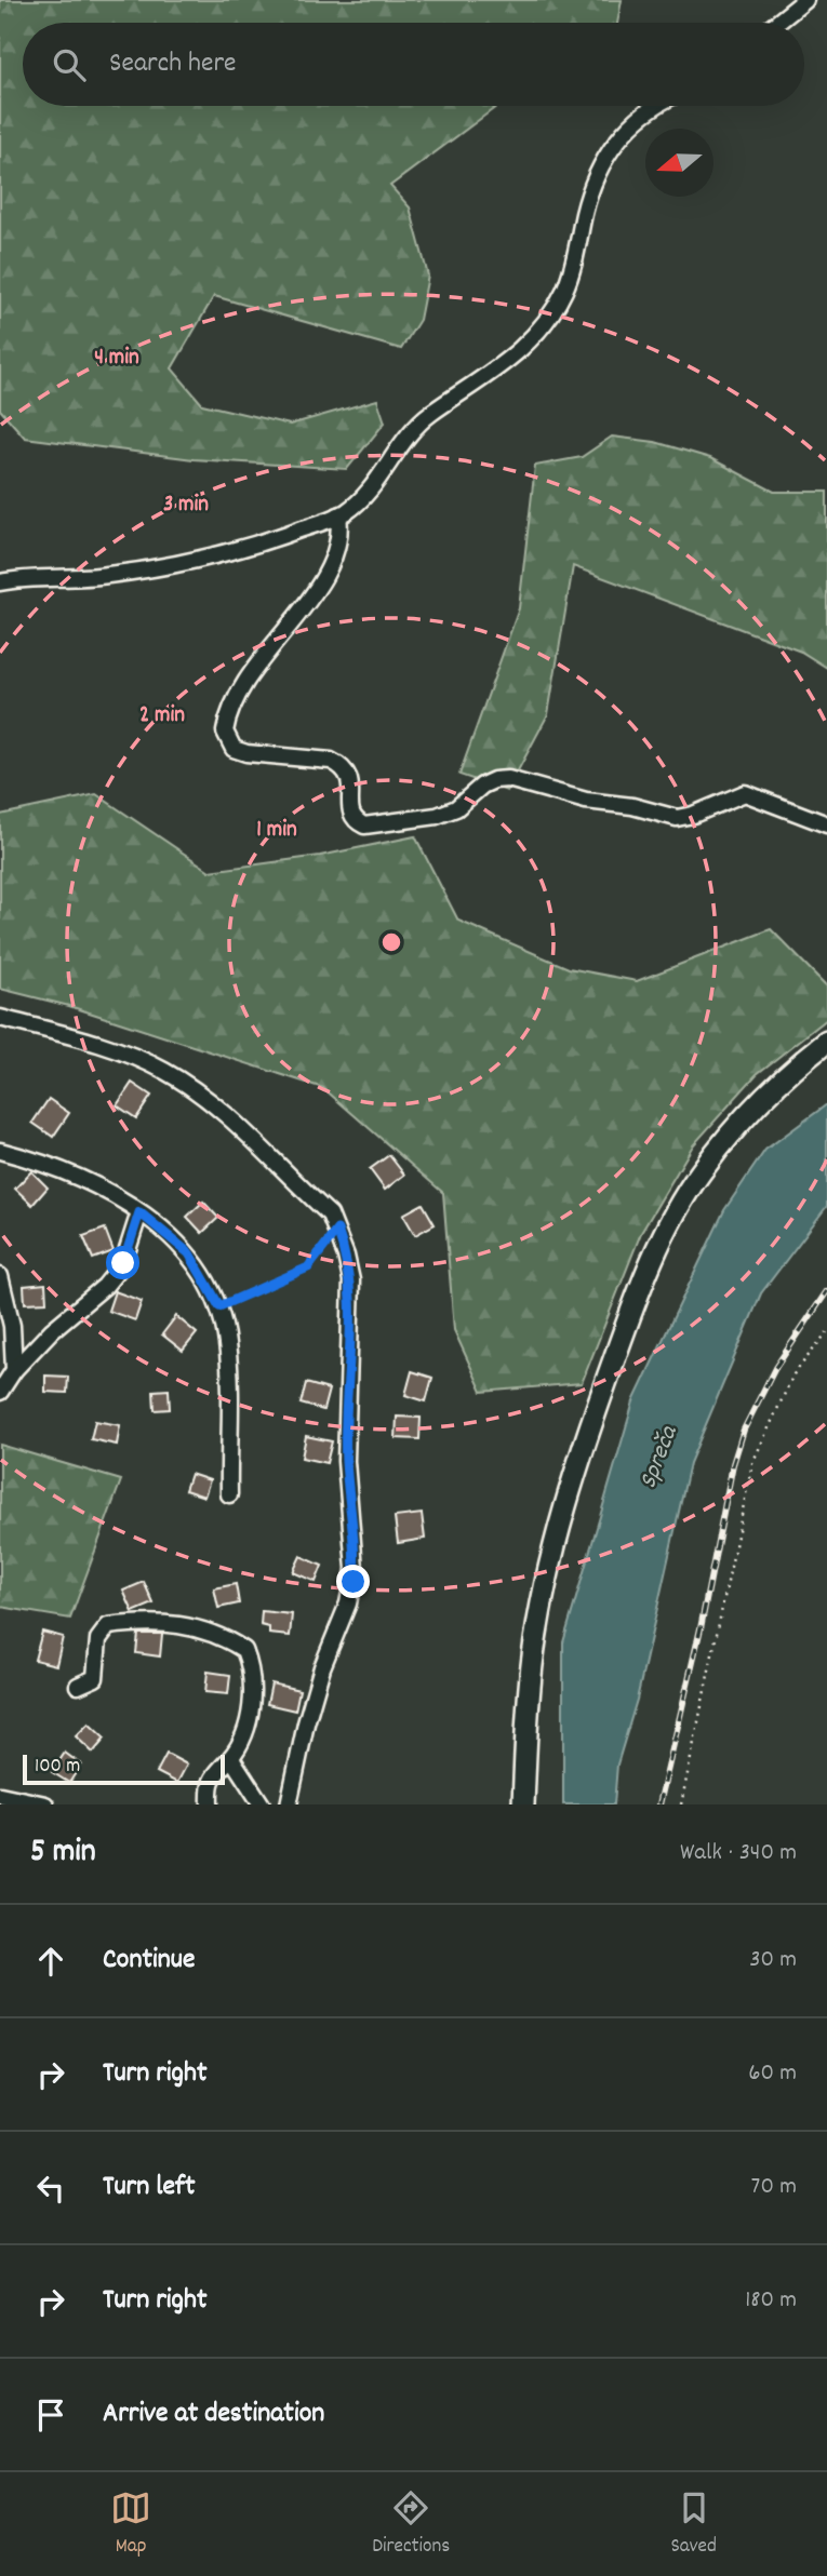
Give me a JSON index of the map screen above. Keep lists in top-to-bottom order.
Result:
{
  "water": ["Spreča"],
  "scale_bar": "100 m",
  "north": "left",
  "page": {
    "search": "Search here",
    "scale": "100 m",
    "heading": ["5 min", "Walk · 340 m"],
    "list": [
      ["Continue", "30 m"],
      ["Turn right", "60 m"],
      ["Turn left", "70 m"],
      ["Turn right", "180 m"],
      "Arrive at destination"
    ],
    "nav": ["Map", "Directions", "Saved"]
  },
  "rings": [
    "4 min",
    "3 min",
    "2 min",
    "1 min"
  ]
}
